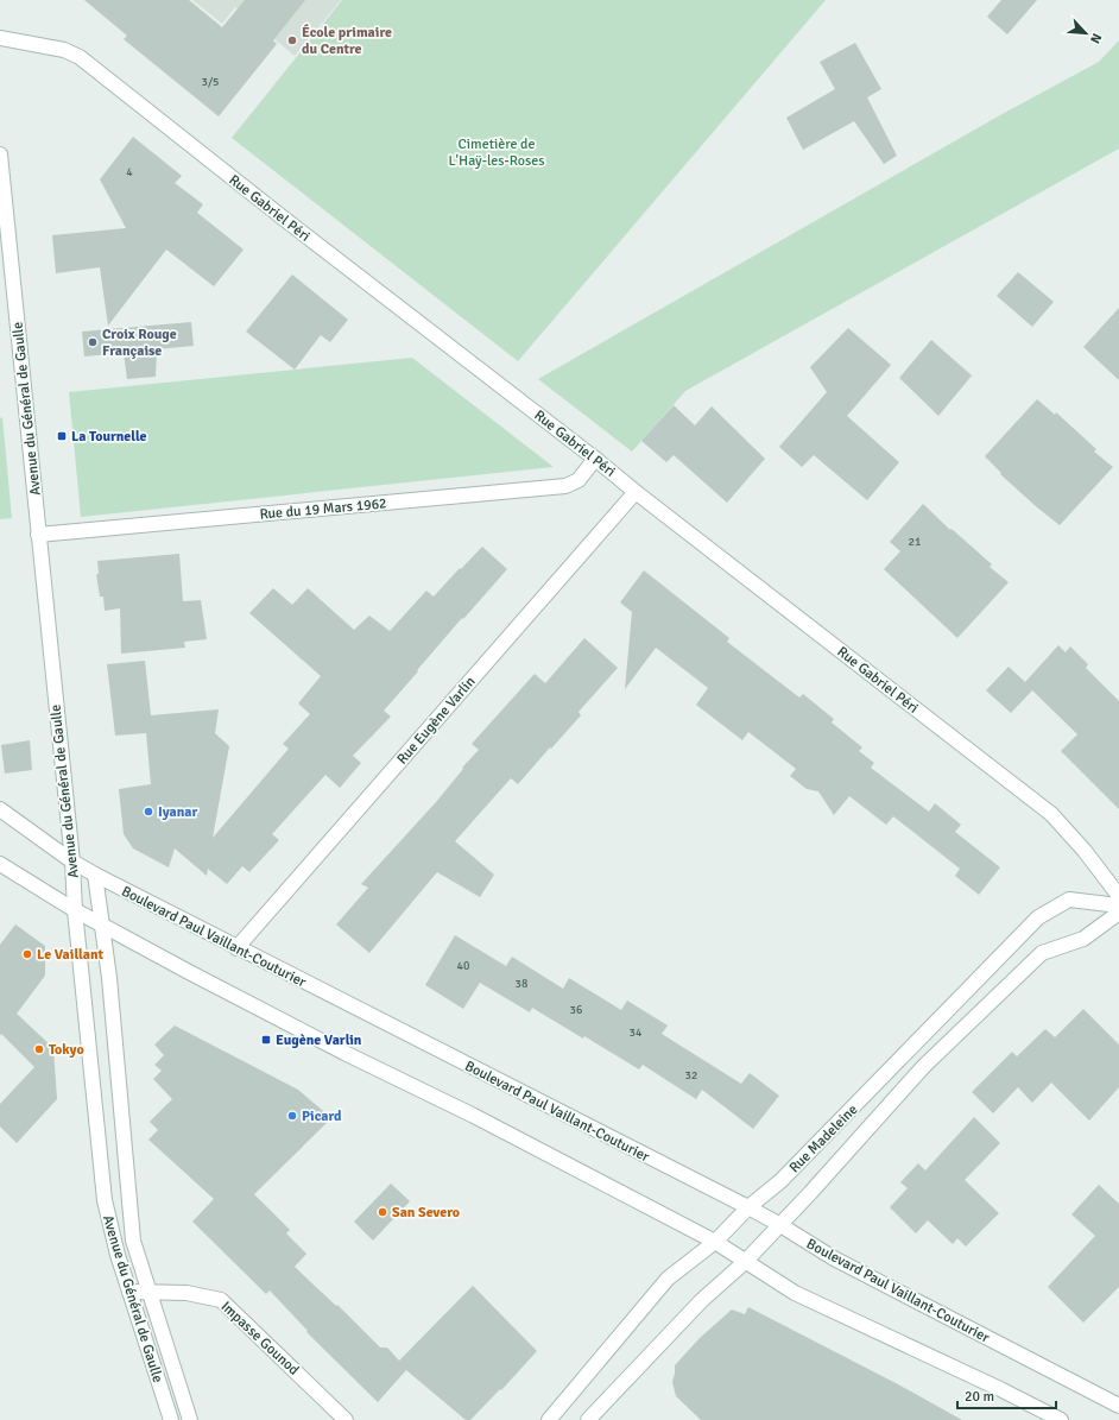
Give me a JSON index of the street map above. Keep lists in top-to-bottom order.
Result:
{
  "streets": {
    "street": [
      "Rue Gabriel Péri",
      "Avenue du Général de Gaulle",
      "Rue du 19 Mars 1962",
      "Rue Eugène Varlin",
      "Boulevard Paul Vaillant-Couturier",
      "Rue Madeleine",
      "Impasse Gounod"
    ]
  },
  "crossings": [
    ["Rue Gabriel Péri", "Rue du 19 Mars 1962"],
    ["Rue Gabriel Péri", "Rue Eugène Varlin"],
    ["Avenue du Général de Gaulle", "Rue du 19 Mars 1962"],
    ["Avenue du Général de Gaulle", "Boulevard Paul Vaillant-Couturier"],
    ["Avenue du Général de Gaulle", "Impasse Gounod"],
    ["Rue Eugène Varlin", "Boulevard Paul Vaillant-Couturier"],
    ["Boulevard Paul Vaillant-Couturier", "Rue Madeleine"]
  ],
  "parks": ["Cimetière de L'Haÿ-les-Roses"],
  "places": {
    "other": [
      "École primaire du Centre",
      "Croix Rouge Française",
      "Iyanar",
      "Le Vaillant",
      "Tokyo",
      "Picard",
      "San Severo"
    ],
    "transit": ["La Tournelle", "Eugène Varlin"]
  },
  "house_numbers": [
    "3/5",
    "4",
    "21",
    "40",
    "38",
    "36",
    "34",
    "32"
  ],
  "scale_bar": "20 m",
  "north": "bottom right"
}
